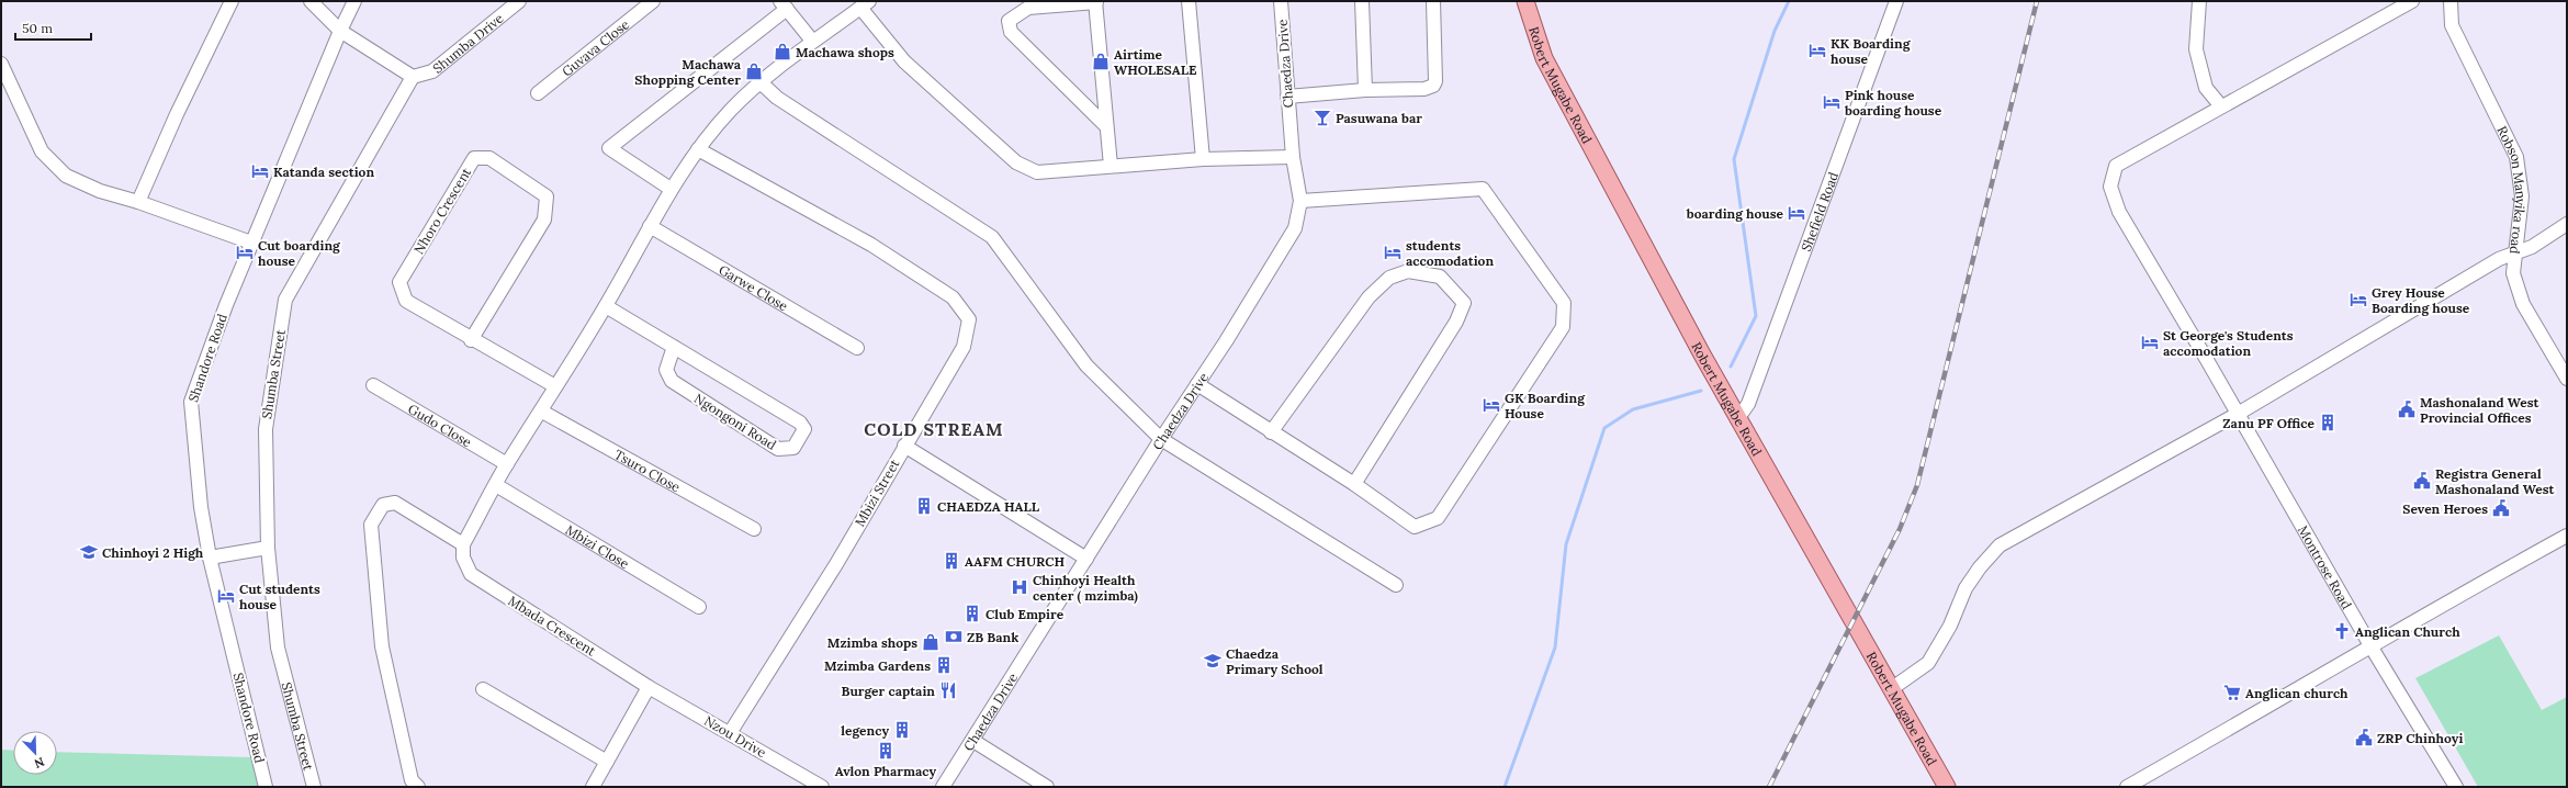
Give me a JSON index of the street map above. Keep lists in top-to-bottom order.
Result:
{
  "streets": {
    "main road": ["Robert Mugabe Road"],
    "street": [
      "Shumba Drive",
      "Guvava Close",
      "Chaedza Drive",
      "Robson Manyika road",
      "Nhoro Crescent",
      "Shefield Road",
      "Garwe Close",
      "Shandore Road",
      "Shumba Street",
      "Ngongoni Road",
      "Gudo Close",
      "Tsuro Close",
      "Mbizi Street",
      "Mbizi Close",
      "Montrose Road",
      "Mbada Crescent",
      "Nzou Drive"
    ]
  },
  "crossings": [
    ["Shumba Drive", "Shumba Street"],
    ["Robert Mugabe Road", "Shefield Road"],
    ["Mbizi Street", "Nzou Drive"],
    ["Mbada Crescent", "Nzou Drive"]
  ],
  "districts": ["COLD STREAM"],
  "places": {
    "hotel": [
      "KK Boarding house",
      "Pink house boarding house",
      "Katanda section",
      "boarding house",
      "Cut boarding house",
      "students accomodation",
      "Grey House Boarding house",
      "St George's Students accomodation",
      "GK Boarding House",
      "Cut students house"
    ],
    "shop": [
      "Machawa shops",
      "Airtime WHOLESALE",
      "Machawa Shopping Center",
      "Mzimba shops"
    ],
    "bar": ["Pasuwana bar"],
    "public building": [
      "Mashonaland West Provincial Offices",
      "Registra General Mashonaland West",
      "Seven Heroes",
      "ZRP Chinhoyi"
    ],
    "building": [
      "Zanu PF Office",
      "CHAEDZA HALL",
      "AAFM CHURCH",
      "Club Empire",
      "Mzimba Gardens",
      "legency",
      "Avlon Pharmacy"
    ],
    "school or university": ["Chinhoyi 2 High", "Chaedza Primary School"],
    "hospital": ["Chinhoyi Health center ( mzimba)"],
    "church": ["Anglican Church"],
    "bank": ["ZB Bank"],
    "restaurant": ["Burger captain"],
    "supermarket": ["Anglican church"]
  },
  "scale_bar": "50 m",
  "north": "bottom right"
}
